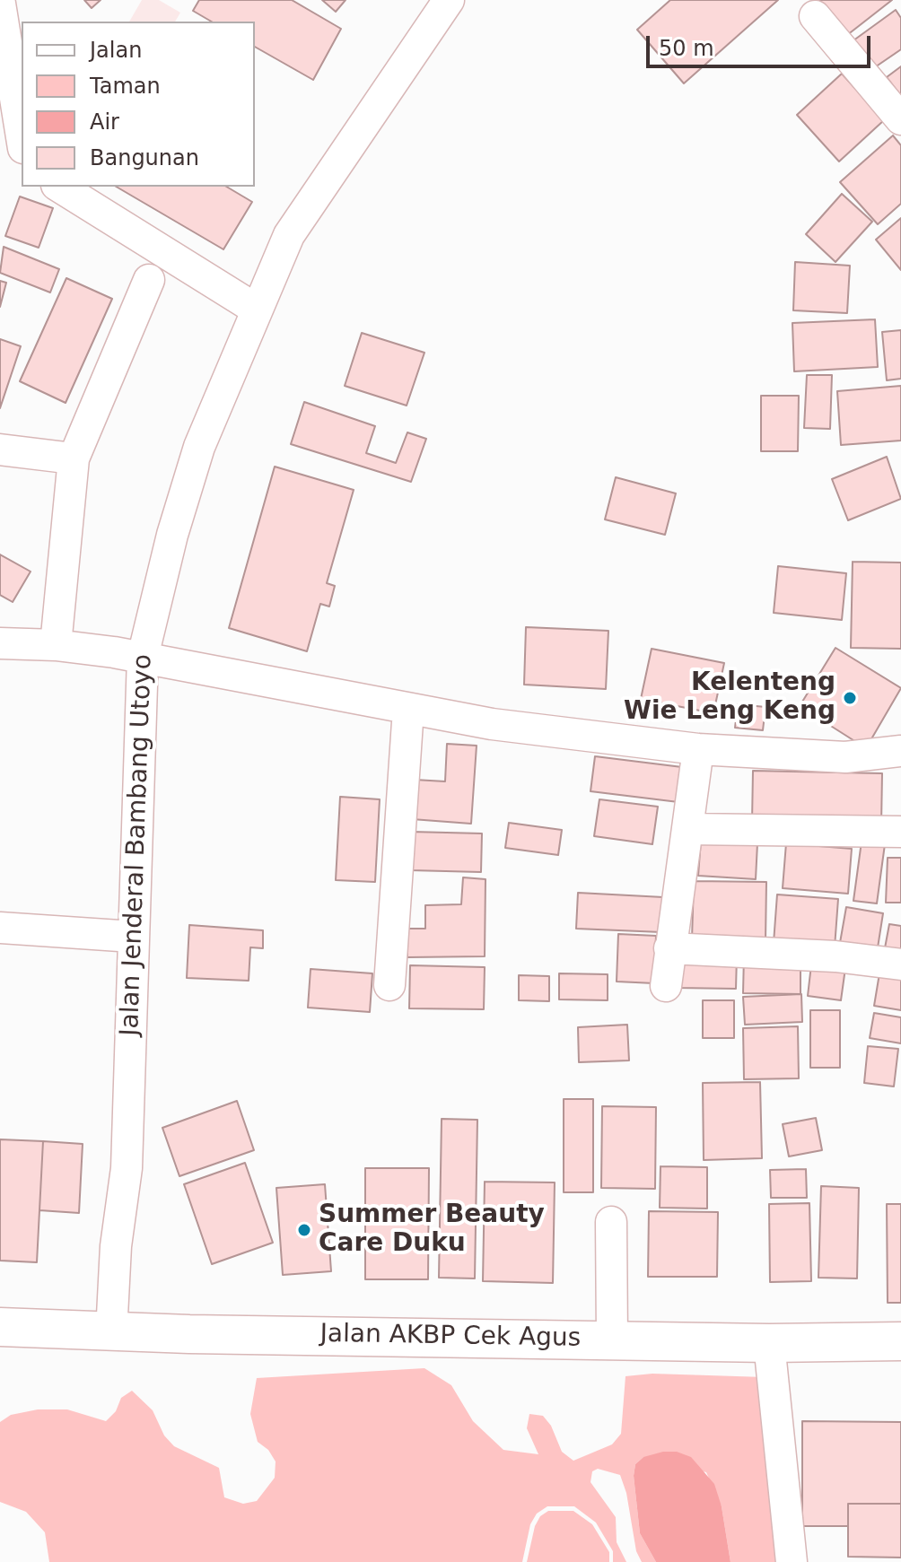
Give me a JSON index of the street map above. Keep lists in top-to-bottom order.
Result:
{
  "streets": {
    "main road": ["Jalan AKBP Cek Agus"],
    "street": ["Jalan Jenderal Bambang Utoyo"]
  },
  "crossings": [
    ["Jalan Jenderal Bambang Utoyo", "Jalan AKBP Cek Agus"]
  ],
  "places": ["Kelenteng Wie Leng Keng", "Summer Beauty Care Duku"],
  "legend": [
    "Jalan",
    "Taman",
    "Air",
    "Bangunan"
  ],
  "scale_bar": "50 m"
}
